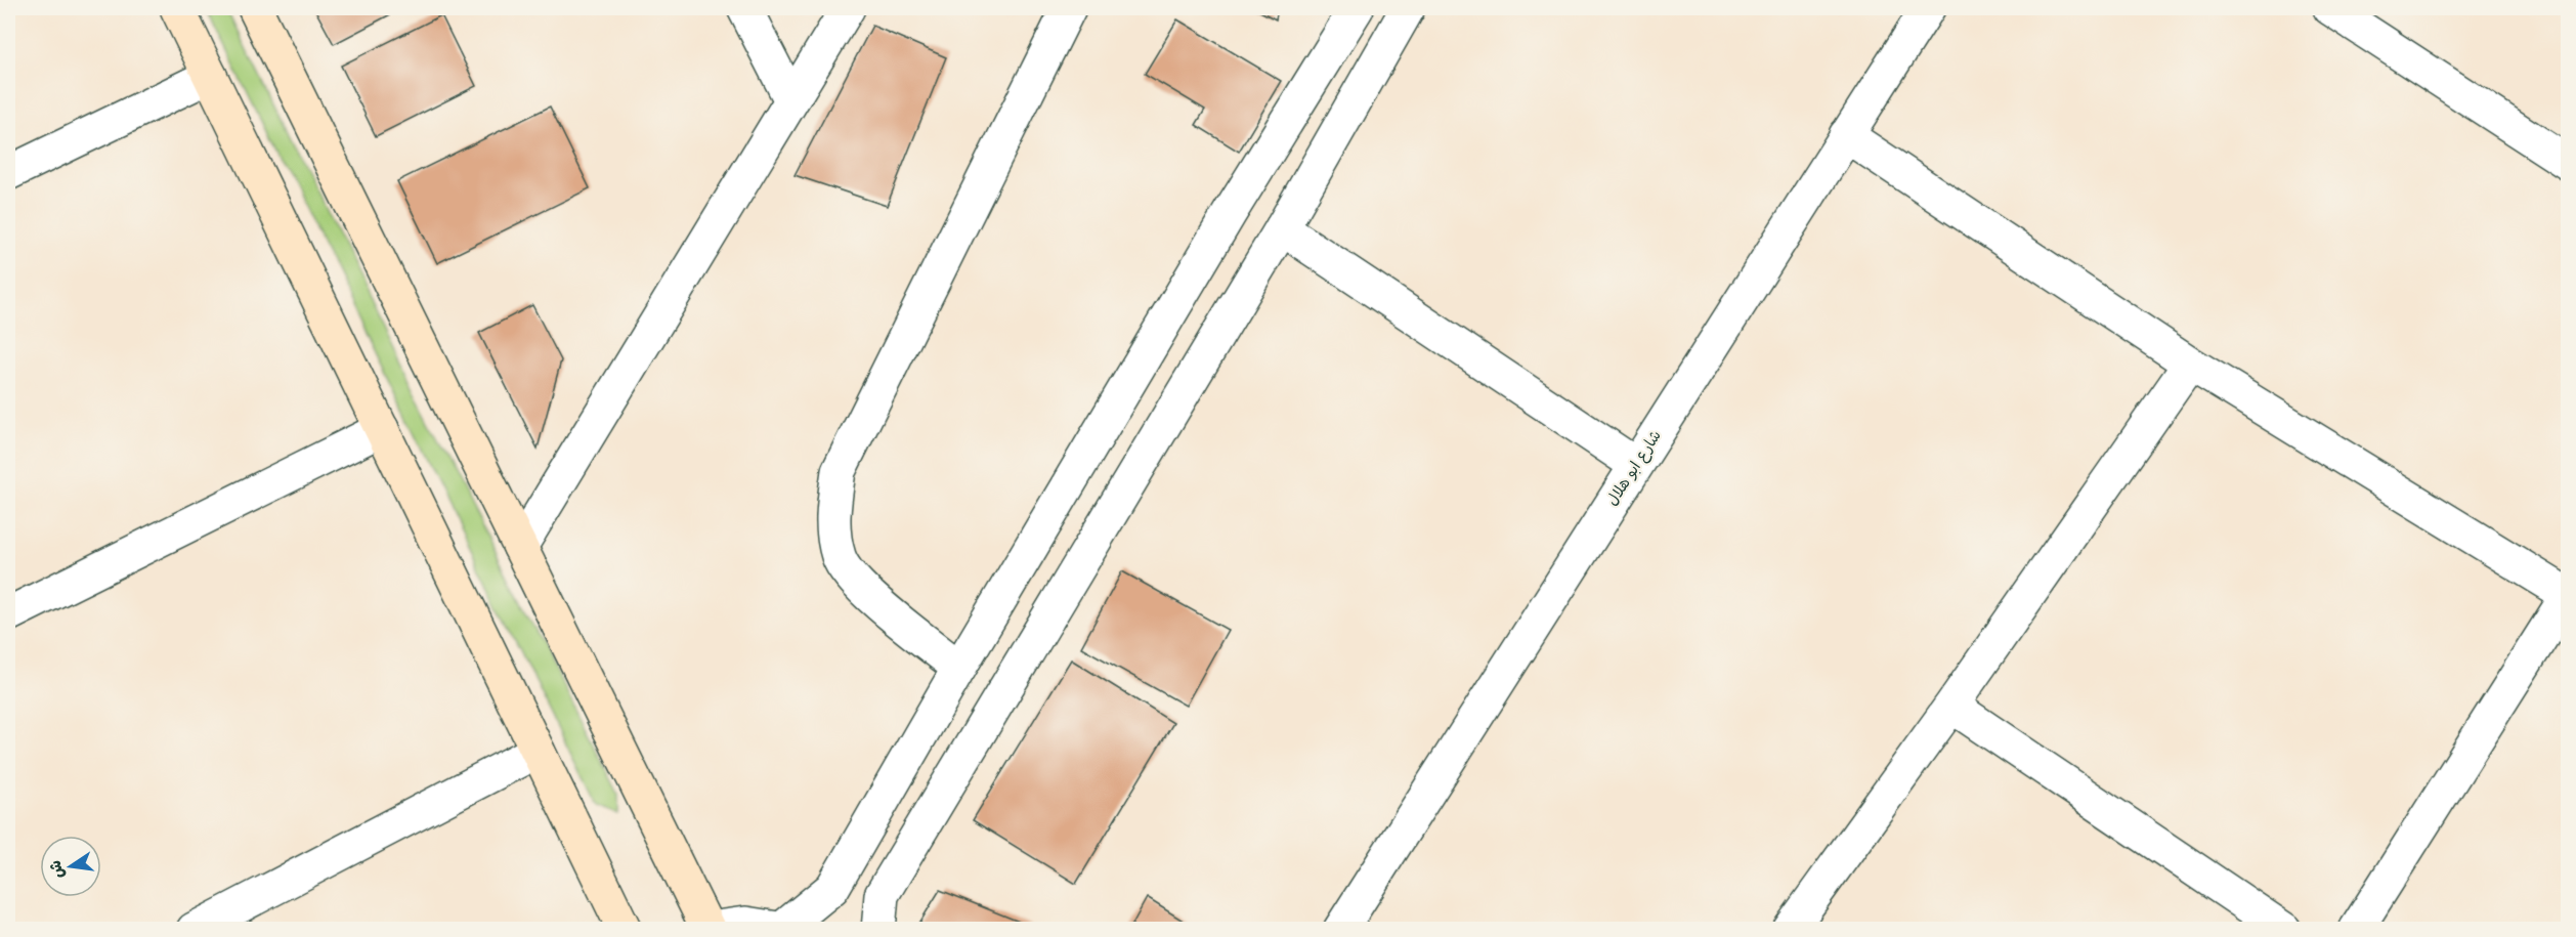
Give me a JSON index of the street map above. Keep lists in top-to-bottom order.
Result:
{
  "streets": {
    "street": ["شارع ابو هلال"]
  },
  "north": "left"
}
